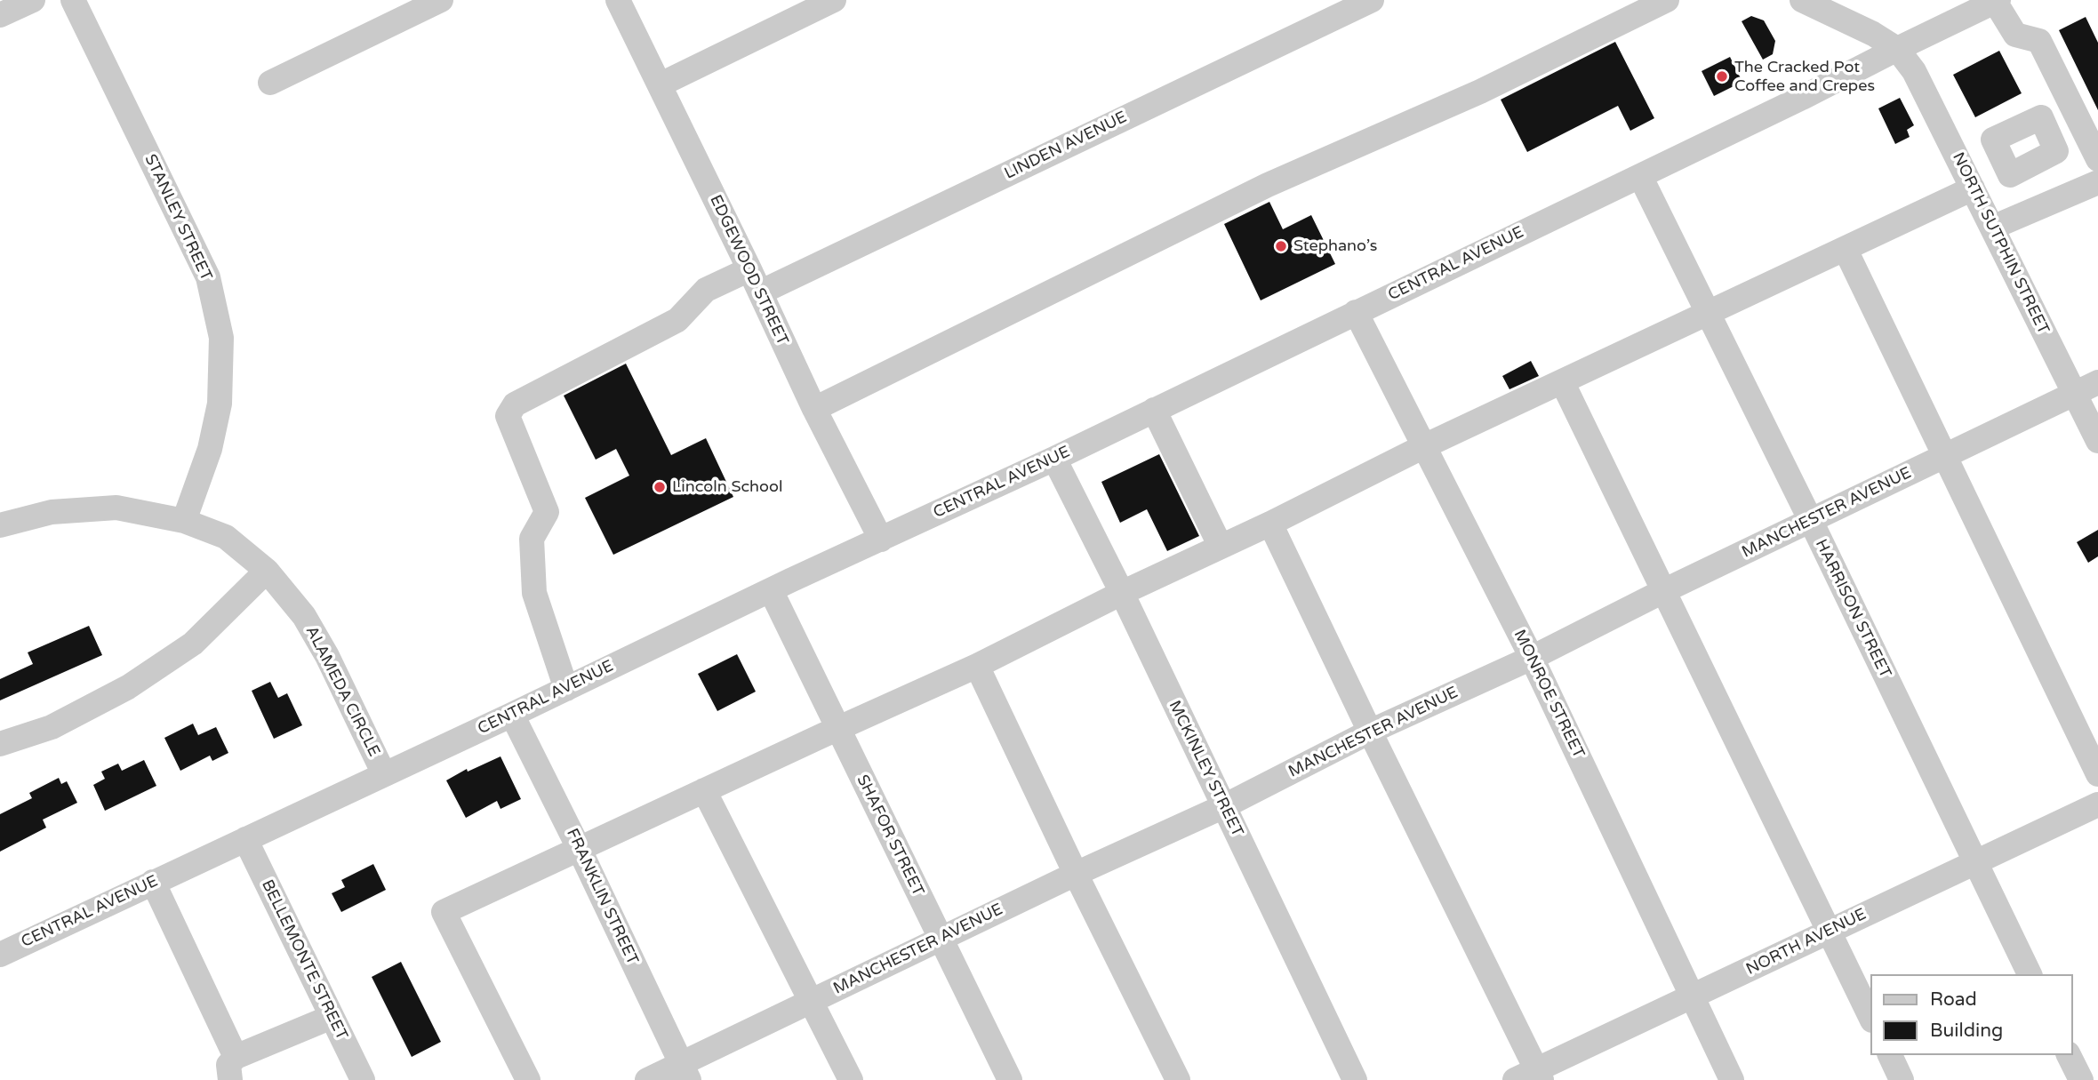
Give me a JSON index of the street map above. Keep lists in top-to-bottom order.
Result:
{
  "streets": {
    "street": [
      "LINDEN AVENUE",
      "STANLEY STREET",
      "NORTH SUTPHIN STREET",
      "CENTRAL AVENUE",
      "EDGEWOOD STREET",
      "MANCHESTER AVENUE",
      "HARRISON STREET",
      "ALAMEDA CIRCLE",
      "MONROE STREET",
      "MCKINLEY STREET",
      "SHAFOR STREET",
      "FRANKLIN STREET",
      "NORTH AVENUE",
      "BELLEMONTE STREET"
    ]
  },
  "crossings": [
    ["LINDEN AVENUE", "EDGEWOOD STREET"],
    ["STANLEY STREET", "ALAMEDA CIRCLE"],
    ["NORTH SUTPHIN STREET", "CENTRAL AVENUE"],
    ["NORTH SUTPHIN STREET", "MANCHESTER AVENUE"],
    ["CENTRAL AVENUE", "EDGEWOOD STREET"],
    ["CENTRAL AVENUE", "HARRISON STREET"],
    ["CENTRAL AVENUE", "ALAMEDA CIRCLE"],
    ["CENTRAL AVENUE", "MONROE STREET"],
    ["CENTRAL AVENUE", "MCKINLEY STREET"],
    ["CENTRAL AVENUE", "SHAFOR STREET"],
    ["CENTRAL AVENUE", "FRANKLIN STREET"],
    ["CENTRAL AVENUE", "BELLEMONTE STREET"],
    ["MANCHESTER AVENUE", "HARRISON STREET"],
    ["MANCHESTER AVENUE", "MONROE STREET"],
    ["MANCHESTER AVENUE", "MCKINLEY STREET"],
    ["MANCHESTER AVENUE", "SHAFOR STREET"],
    ["MANCHESTER AVENUE", "FRANKLIN STREET"],
    ["HARRISON STREET", "NORTH AVENUE"],
    ["MONROE STREET", "NORTH AVENUE"]
  ],
  "places": ["The Cracked Pot Coffee and Crepes", "Stephano’s", "Lincoln School"],
  "legend": ["Road", "Building"]
}
